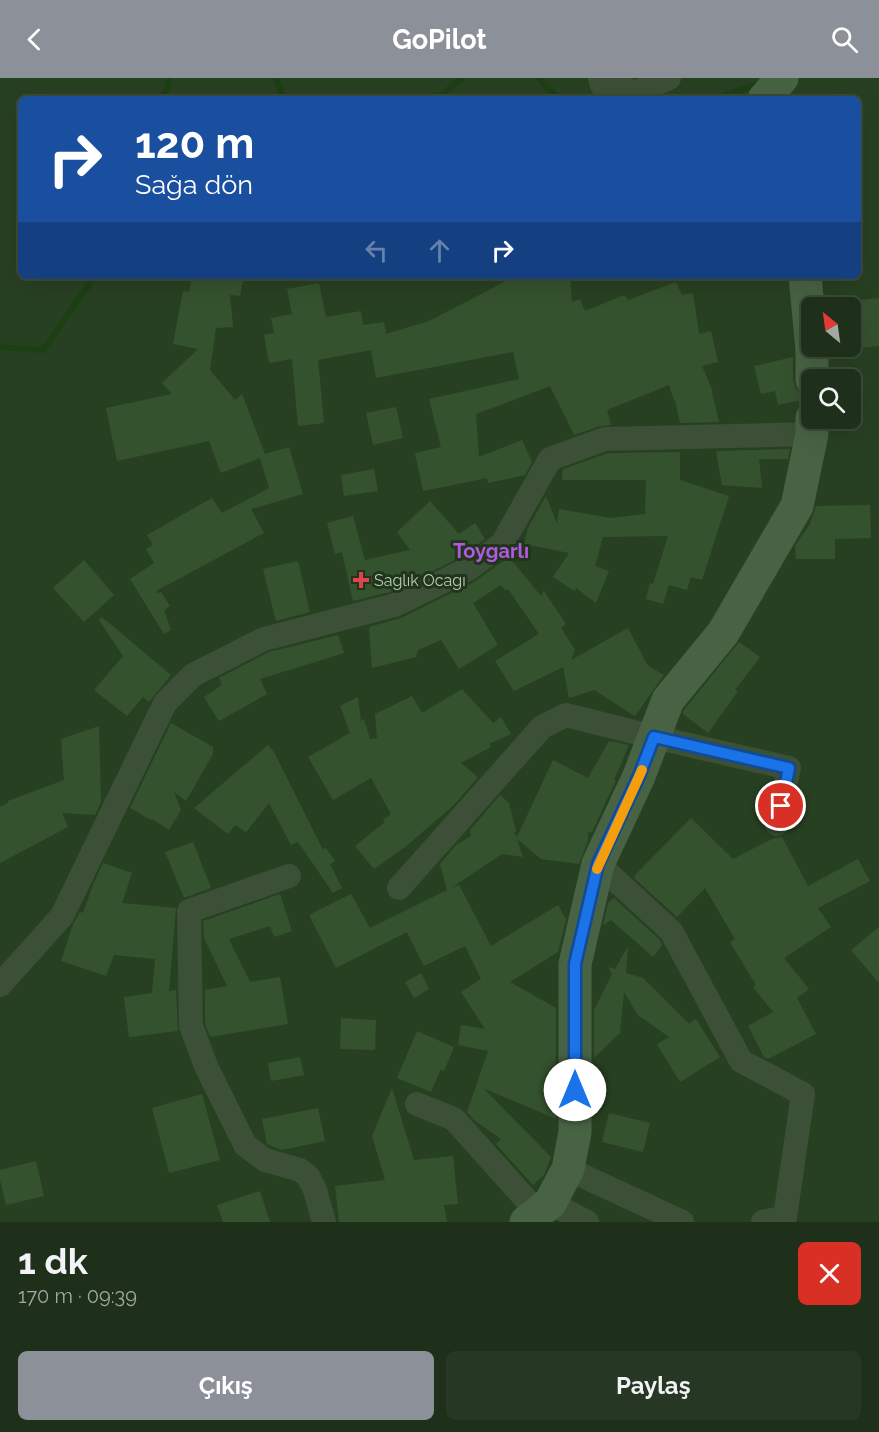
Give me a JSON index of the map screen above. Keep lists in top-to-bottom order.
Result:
{
  "districts": ["Toygarlı"],
  "places": {
    "health": ["Saglık Ocagı"]
  },
  "north": "top left",
  "page": {
    "header": "GoPilot",
    "turn": ["120 m", "Sağa dön"],
    "heading": ["1 dk", "170 m · 09:39"],
    "buttons": ["Çıkış", "Paylaş"]
  }
}
